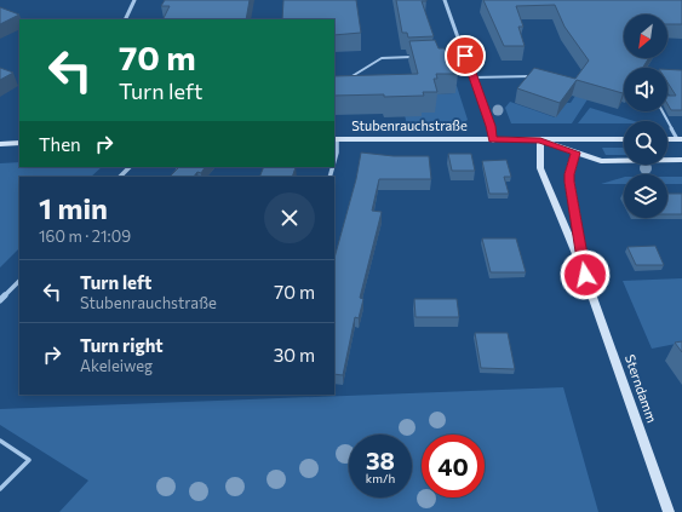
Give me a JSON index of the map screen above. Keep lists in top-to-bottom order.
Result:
{
  "streets": {
    "street": ["Stubenrauchstraße", "Sterndamm"]
  },
  "crossings": [
    ["Stubenrauchstraße", "Sterndamm"]
  ],
  "north": "bottom left",
  "page": {
    "turn": ["70 m", "Turn left"],
    "then": "Then",
    "heading": ["1 min", "160 m · 21:09"],
    "list": [
      {
        "name": "Turn left",
        "note": "Stubenrauchstraße",
        "value": "70 m"
      },
      {
        "name": "Turn right",
        "note": "Akeleiweg",
        "value": "30 m"
      }
    ],
    "speed": "38 km/h",
    "limit": "40"
  }
}
